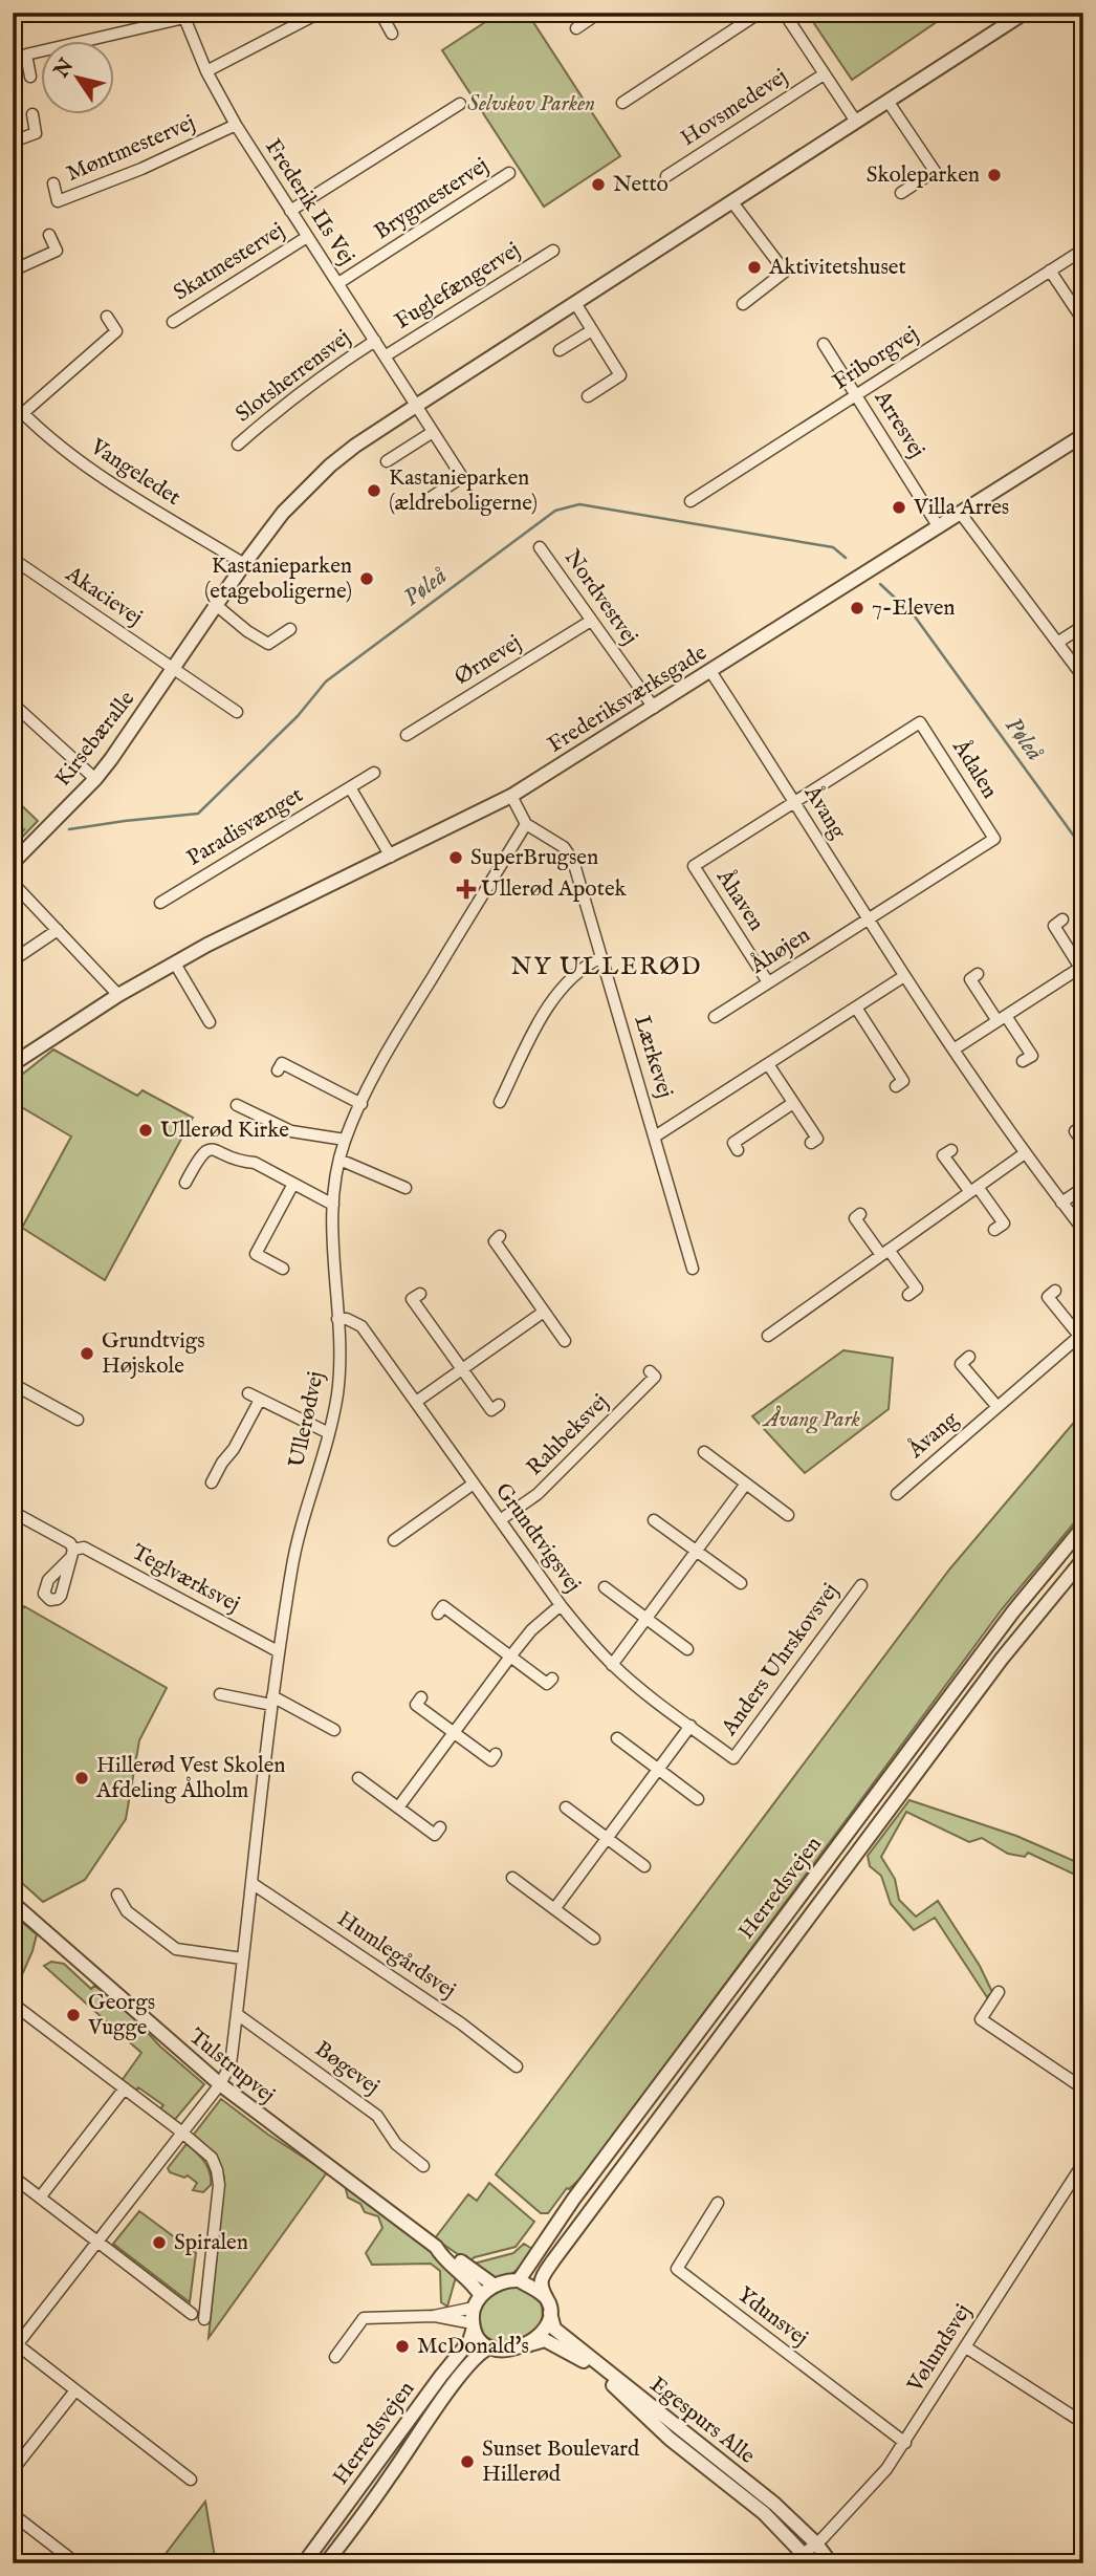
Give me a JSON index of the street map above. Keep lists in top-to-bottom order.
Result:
{
  "streets": {
    "street": [
      "Hovsmedevej",
      "Møntmestervej",
      "Brygmestervej",
      "Frederik IIs Vej",
      "Skatmestervej",
      "Fuglefængervej",
      "Friborgvej",
      "Slotsherrensvej",
      "Arresvej",
      "Vangeledet",
      "Akacievej",
      "Nordvestvej",
      "Ørnevej",
      "Frederiksværksgade",
      "Kirsebæralle",
      "Ådalen",
      "Åvang",
      "Paradisvænget",
      "Åhaven",
      "Åhøjen",
      "Lærkevej",
      "Ullerødvej",
      "Rahbeksvej",
      "Grundtvigsvej",
      "Teglværksvej",
      "Anders Uhrskovsvej",
      "Herredsvejen",
      "Humlegårdsvej",
      "Tulstrupvej",
      "Bøgevej",
      "Ydunsvej",
      "Vølundsvej",
      "Egespurs Alle"
    ]
  },
  "crossings": [
    ["Møntmestervej", "Frederik IIs Vej"],
    ["Brygmestervej", "Frederik IIs Vej"],
    ["Frederik IIs Vej", "Skatmestervej"],
    ["Frederik IIs Vej", "Fuglefængervej"],
    ["Frederik IIs Vej", "Slotsherrensvej"],
    ["Frederik IIs Vej", "Kirsebæralle"],
    ["Friborgvej", "Arresvej"],
    ["Arresvej", "Frederiksværksgade"],
    ["Vangeledet", "Kirsebæralle"],
    ["Akacievej", "Kirsebæralle"],
    ["Nordvestvej", "Ørnevej"],
    ["Nordvestvej", "Frederiksværksgade"],
    ["Frederiksværksgade", "Åvang"],
    ["Ådalen", "Åvang"],
    ["Ådalen", "Åhaven"],
    ["Ådalen", "Åhøjen"],
    ["Åvang", "Åhaven"],
    ["Åvang", "Åhøjen"],
    ["Åhaven", "Åhøjen"],
    ["Lærkevej", "Ullerødvej"],
    ["Ullerødvej", "Grundtvigsvej"],
    ["Ullerødvej", "Teglværksvej"],
    ["Ullerødvej", "Humlegårdsvej"],
    ["Ullerødvej", "Tulstrupvej"],
    ["Ullerødvej", "Bøgevej"],
    ["Rahbeksvej", "Grundtvigsvej"],
    ["Grundtvigsvej", "Anders Uhrskovsvej"],
    ["Herredsvejen", "Tulstrupvej"],
    ["Herredsvejen", "Egespurs Alle"],
    ["Tulstrupvej", "Egespurs Alle"],
    ["Ydunsvej", "Vølundsvej"],
    ["Vølundsvej", "Egespurs Alle"]
  ],
  "districts": ["NY ULLERØD"],
  "water": ["Pøleå"],
  "parks": ["Selvskov Parken", "Åvang Park"],
  "places": {
    "other": [
      "Skoleparken",
      "Netto",
      "Aktivitetshuset",
      "Kastanieparken (ældreboligerne)",
      "Villa Arres",
      "Kastanieparken (etageboligerne)",
      "7-Eleven",
      "SuperBrugsen",
      "Ullerød Kirke",
      "Grundtvigs Højskole",
      "Hillerød Vest Skolen Afdeling Ålholm",
      "Georgs Vugge",
      "Spiralen",
      "McDonald's",
      "Sunset Boulevard Hillerød"
    ],
    "health": ["Ullerød Apotek"]
  },
  "north": "top left"
}
